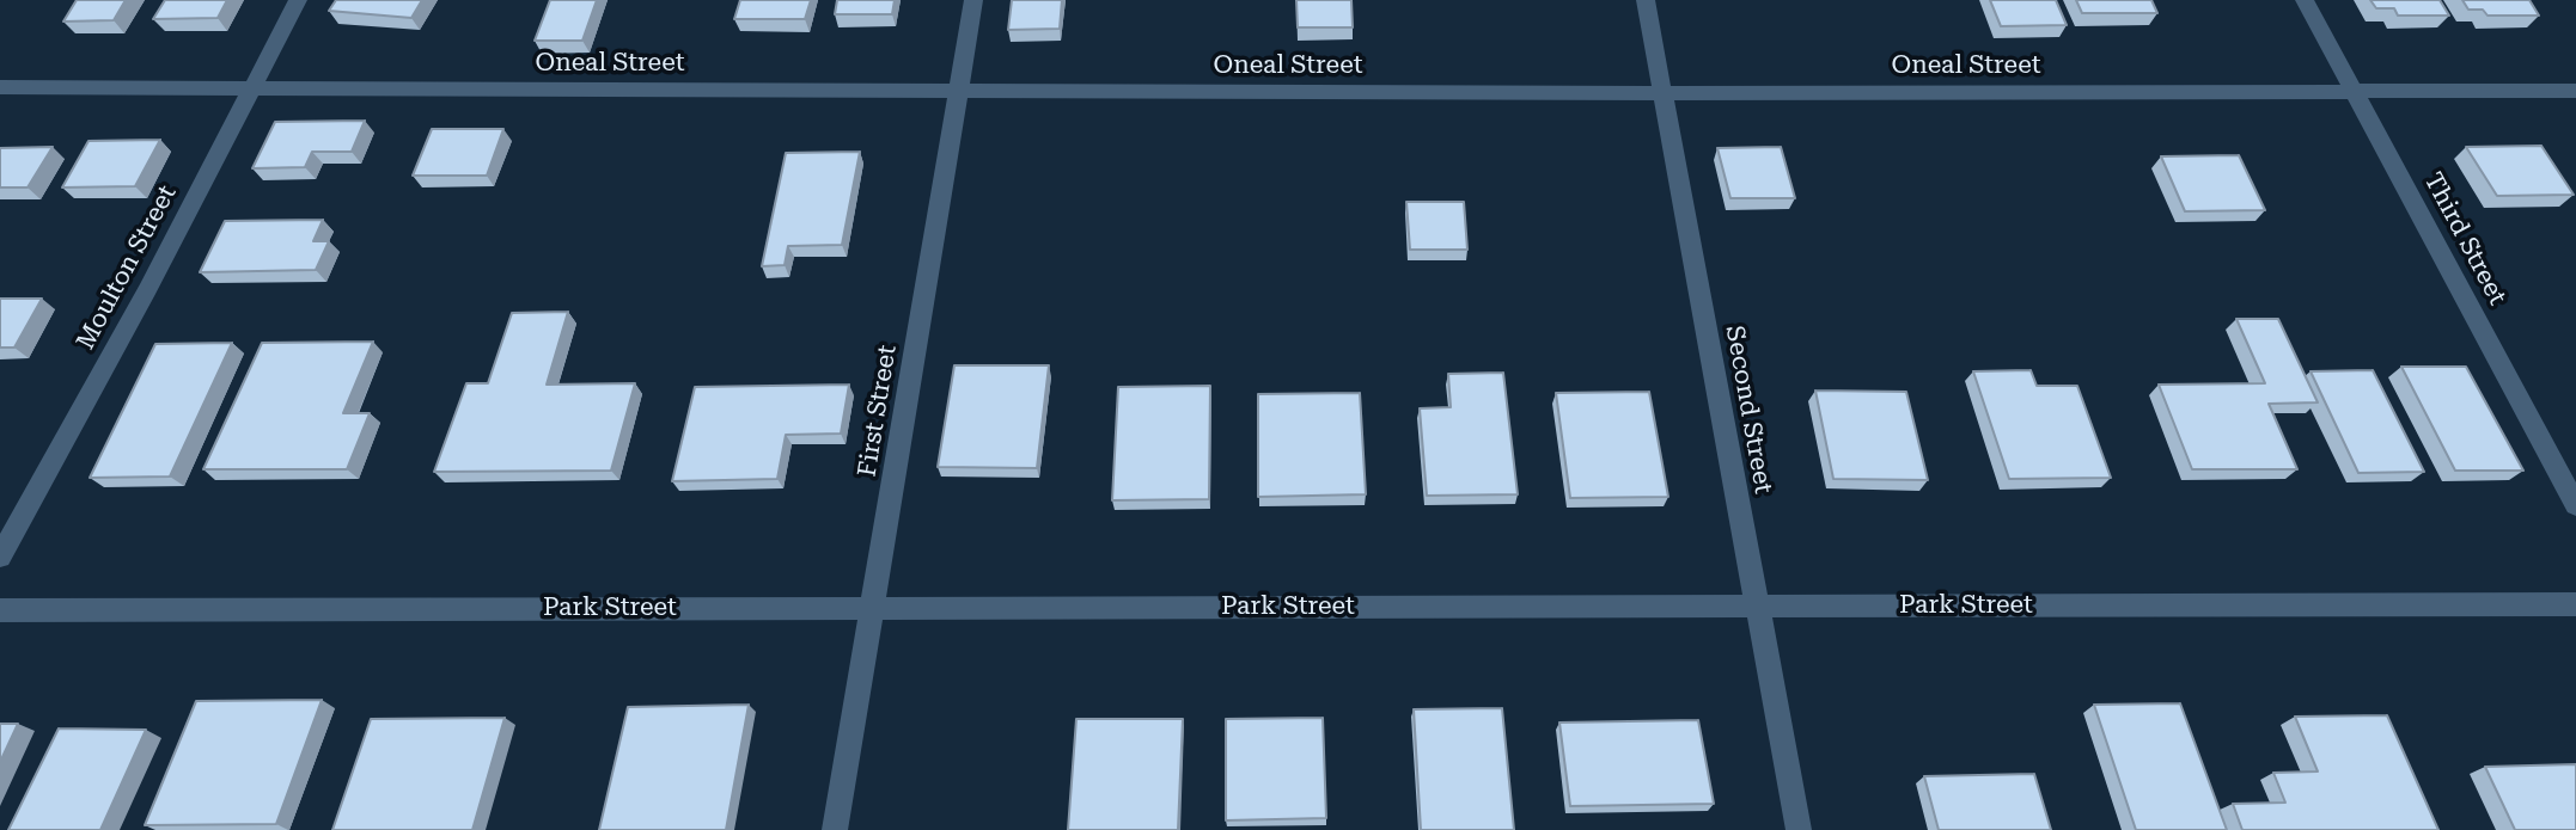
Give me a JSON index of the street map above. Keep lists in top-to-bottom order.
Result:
{
  "streets": {
    "street": [
      "Oneal Street",
      "Third Street",
      "Moulton Street",
      "Second Street",
      "First Street",
      "Park Street"
    ]
  },
  "crossings": [
    ["Oneal Street", "Third Street"],
    ["Oneal Street", "Moulton Street"],
    ["Oneal Street", "Second Street"],
    ["Oneal Street", "First Street"],
    ["Second Street", "Park Street"],
    ["First Street", "Park Street"]
  ]
}
